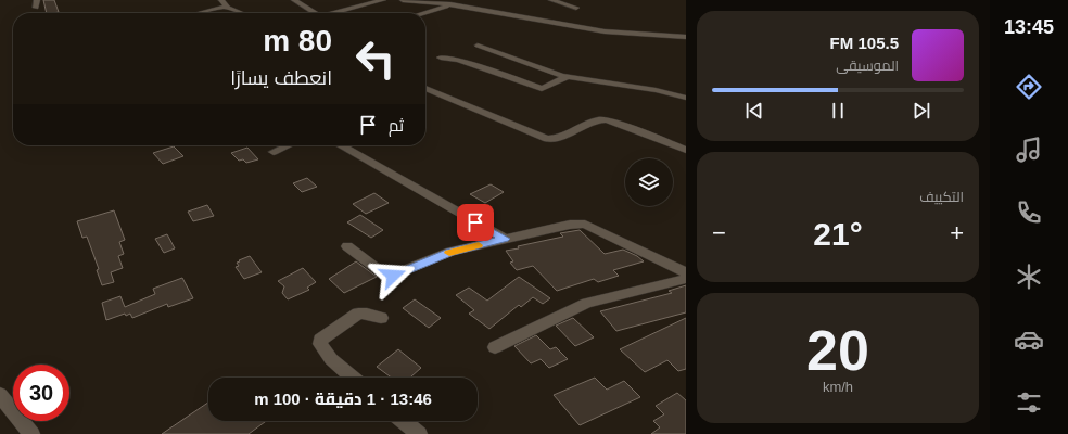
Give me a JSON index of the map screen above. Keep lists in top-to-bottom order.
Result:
{
  "page": {
    "tabs": "13:45",
    "turn": ["80 m", "انعطف يسارًا"],
    "song": ["105.5 FM", "الموسيقى"],
    "then": "ثم",
    "tile": [
      "التكييف",
      ["20", "km/h"]
    ],
    "heat": ["−", "21°", "+"],
    "limit": "30",
    "trip": "13:46 · 1 دقيقة · 100 m"
  }
}
